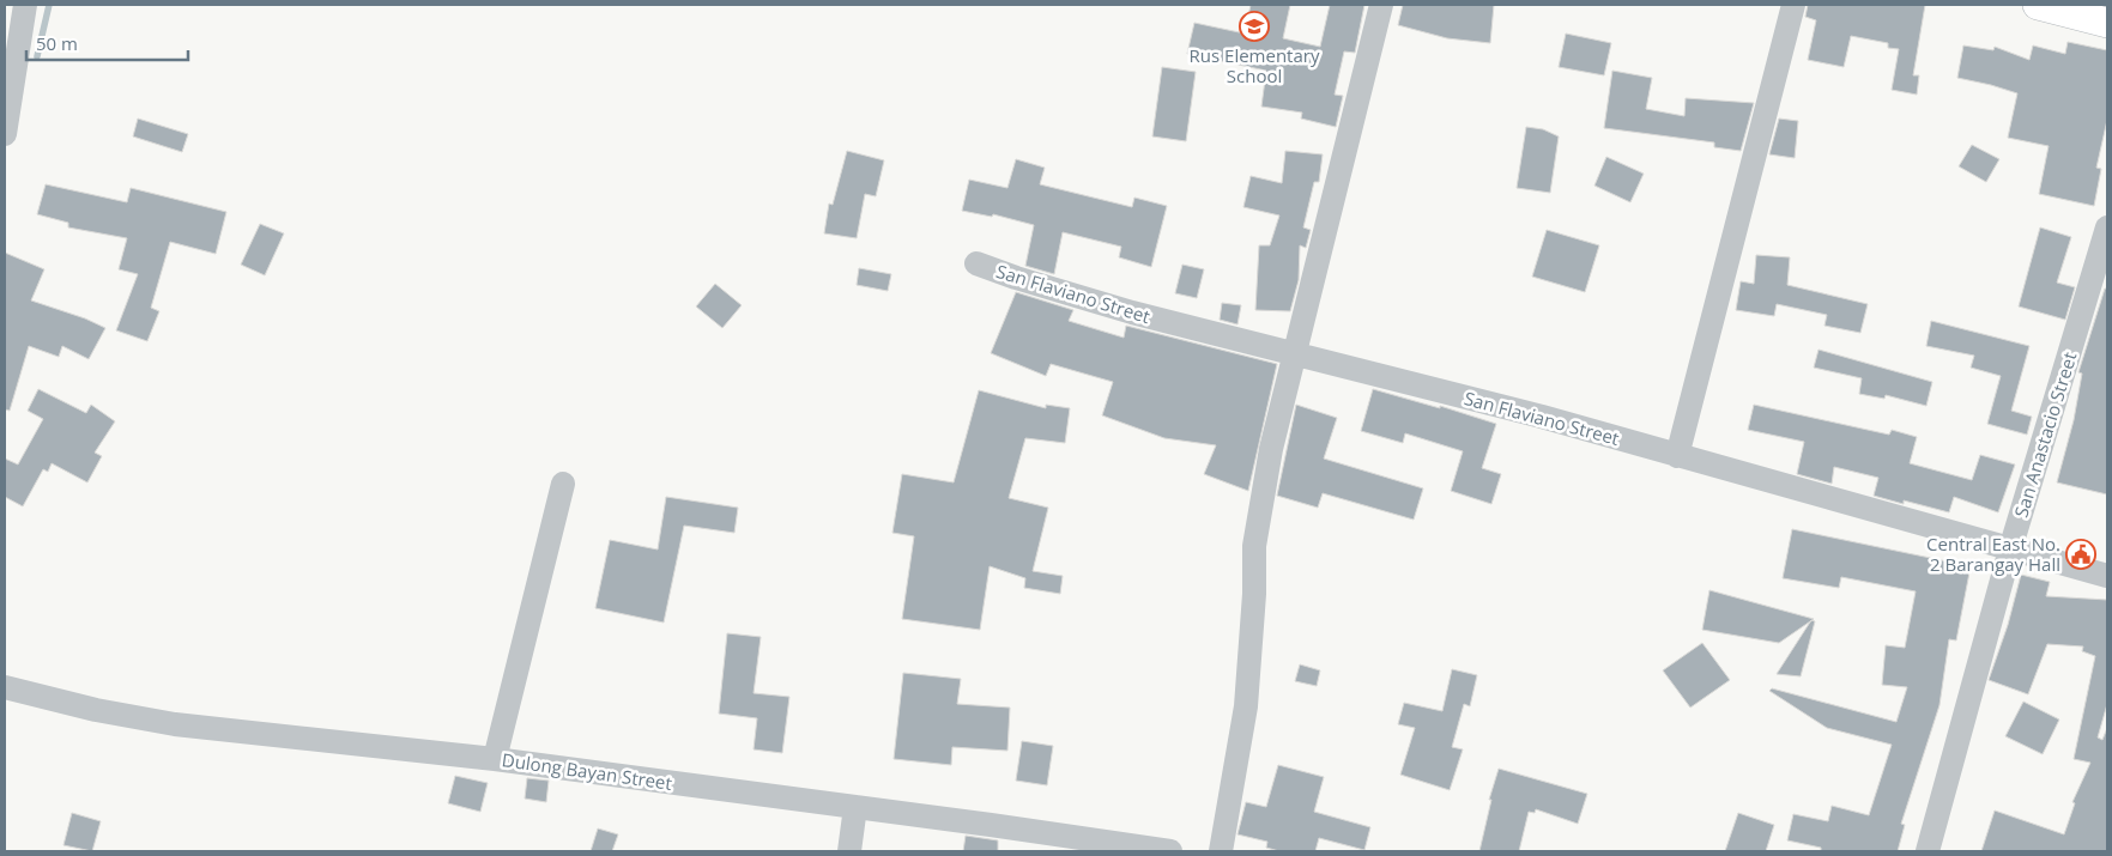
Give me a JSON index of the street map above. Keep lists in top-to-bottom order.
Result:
{
  "streets": {
    "street": ["San Flaviano Street", "San Anastacio Street", "Dulong Bayan Street"]
  },
  "crossings": [
    ["San Flaviano Street", "San Anastacio Street"]
  ],
  "places": {
    "school or university": ["Rus Elementary School"],
    "public building": ["Central East No. 2 Barangay Hall"]
  },
  "scale_bar": "50 m"
}
